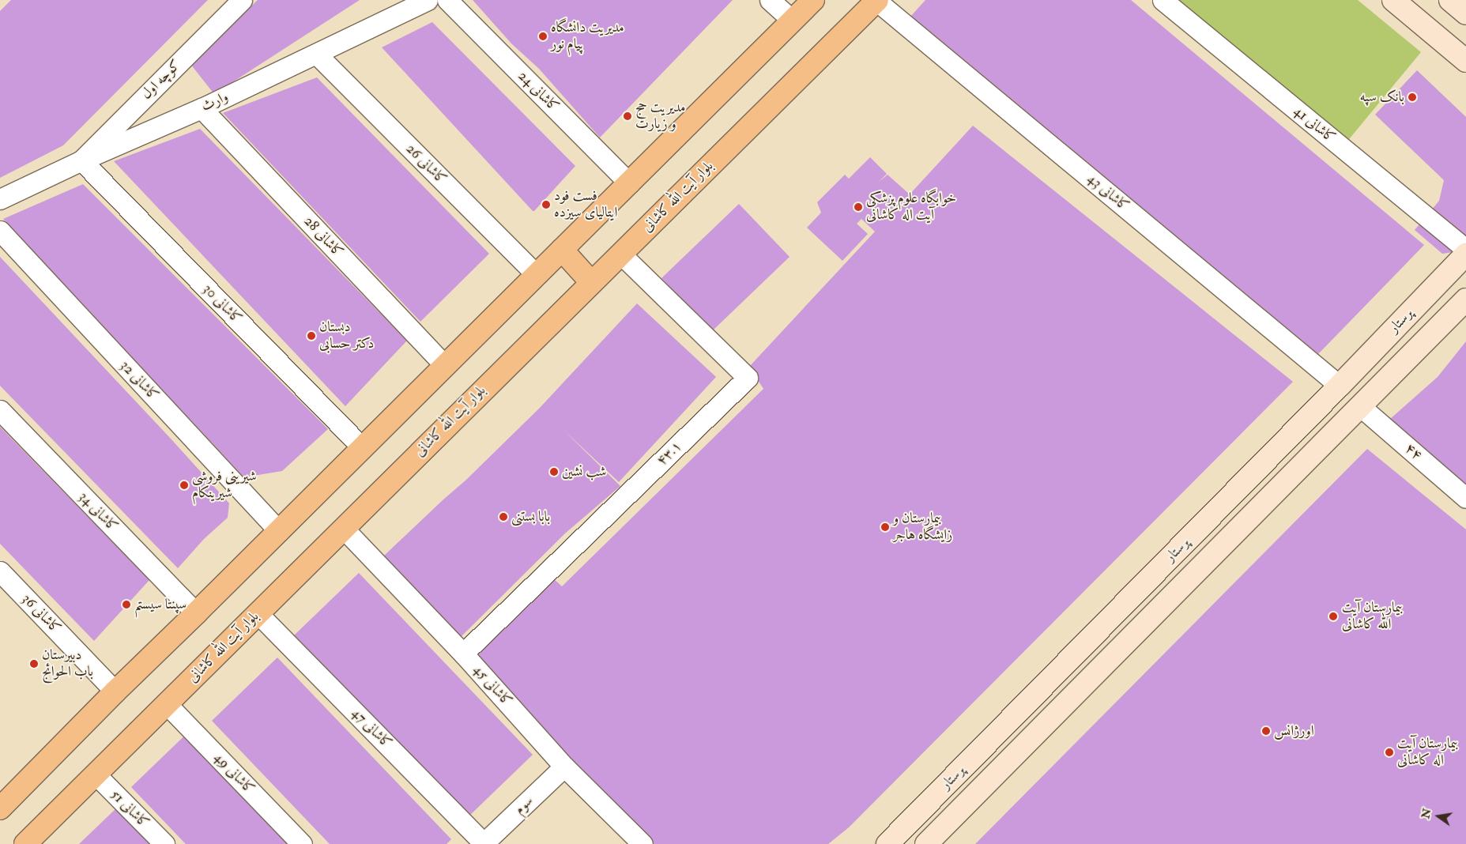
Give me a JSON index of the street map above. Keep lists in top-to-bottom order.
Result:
{
  "streets": {
    "main road": ["بلوار آیت الله کاشانی", "پرستار"],
    "street": [
      "کوچه اول",
      "کاشانی 24",
      "وارث",
      "کاشانی 41",
      "کاشانی 26",
      "کاشانی 43",
      "کاشانی 28",
      "کاشانی 30",
      "کاشانی 32",
      "۴۴",
      "۴۳.۱",
      "کاشانی 34",
      "کاشانی 36",
      "کاشانی 45",
      "کاشانی 47",
      "کاشانی 49",
      "سوم",
      "کاشانی 51"
    ]
  },
  "crossings": [
    ["کوچه اول", "وارث"],
    ["کوچه اول", "کاشانی 30"],
    ["وارث", "کاشانی 26"],
    ["وارث", "کاشانی 28"],
    ["وارث", "کاشانی 30"],
    ["کاشانی 43", "بلوار آیت الله کاشانی"],
    ["کاشانی 43", "پرستار"],
    ["بلوار آیت الله کاشانی", "۴۳.۱"],
    ["بلوار آیت الله کاشانی", "کاشانی 45"],
    ["بلوار آیت الله کاشانی", "کاشانی 47"],
    ["بلوار آیت الله کاشانی", "کاشانی 49"],
    ["بلوار آیت الله کاشانی", "کاشانی 51"],
    ["پرستار", "۴۴"],
    ["۴۳.۱", "کاشانی 45"],
    ["کاشانی 45", "سوم"],
    ["کاشانی 47", "سوم"]
  ],
  "places": [
    "مدیریت دانشگاه پیام نور",
    "بانک سپه",
    "مدیریت حج و زیارت",
    "فست فود ایتالیای سیزده",
    "خوابگاه علوم پزشکی آیت اله کاشانی",
    "دبستان دکتر حسابی",
    "شب نشین",
    "شیرینی فروشی شیرینکام",
    "بابا بستنی",
    "بیمارستان و زایشگاه هاجر",
    "سپنتا سیستم",
    "بیمارستان آیت الله کاشانی",
    "دبیرستان باب الحوائج",
    "اورژانس",
    "بیمارستان آیت اله کاشانی"
  ],
  "north": "left"
}
